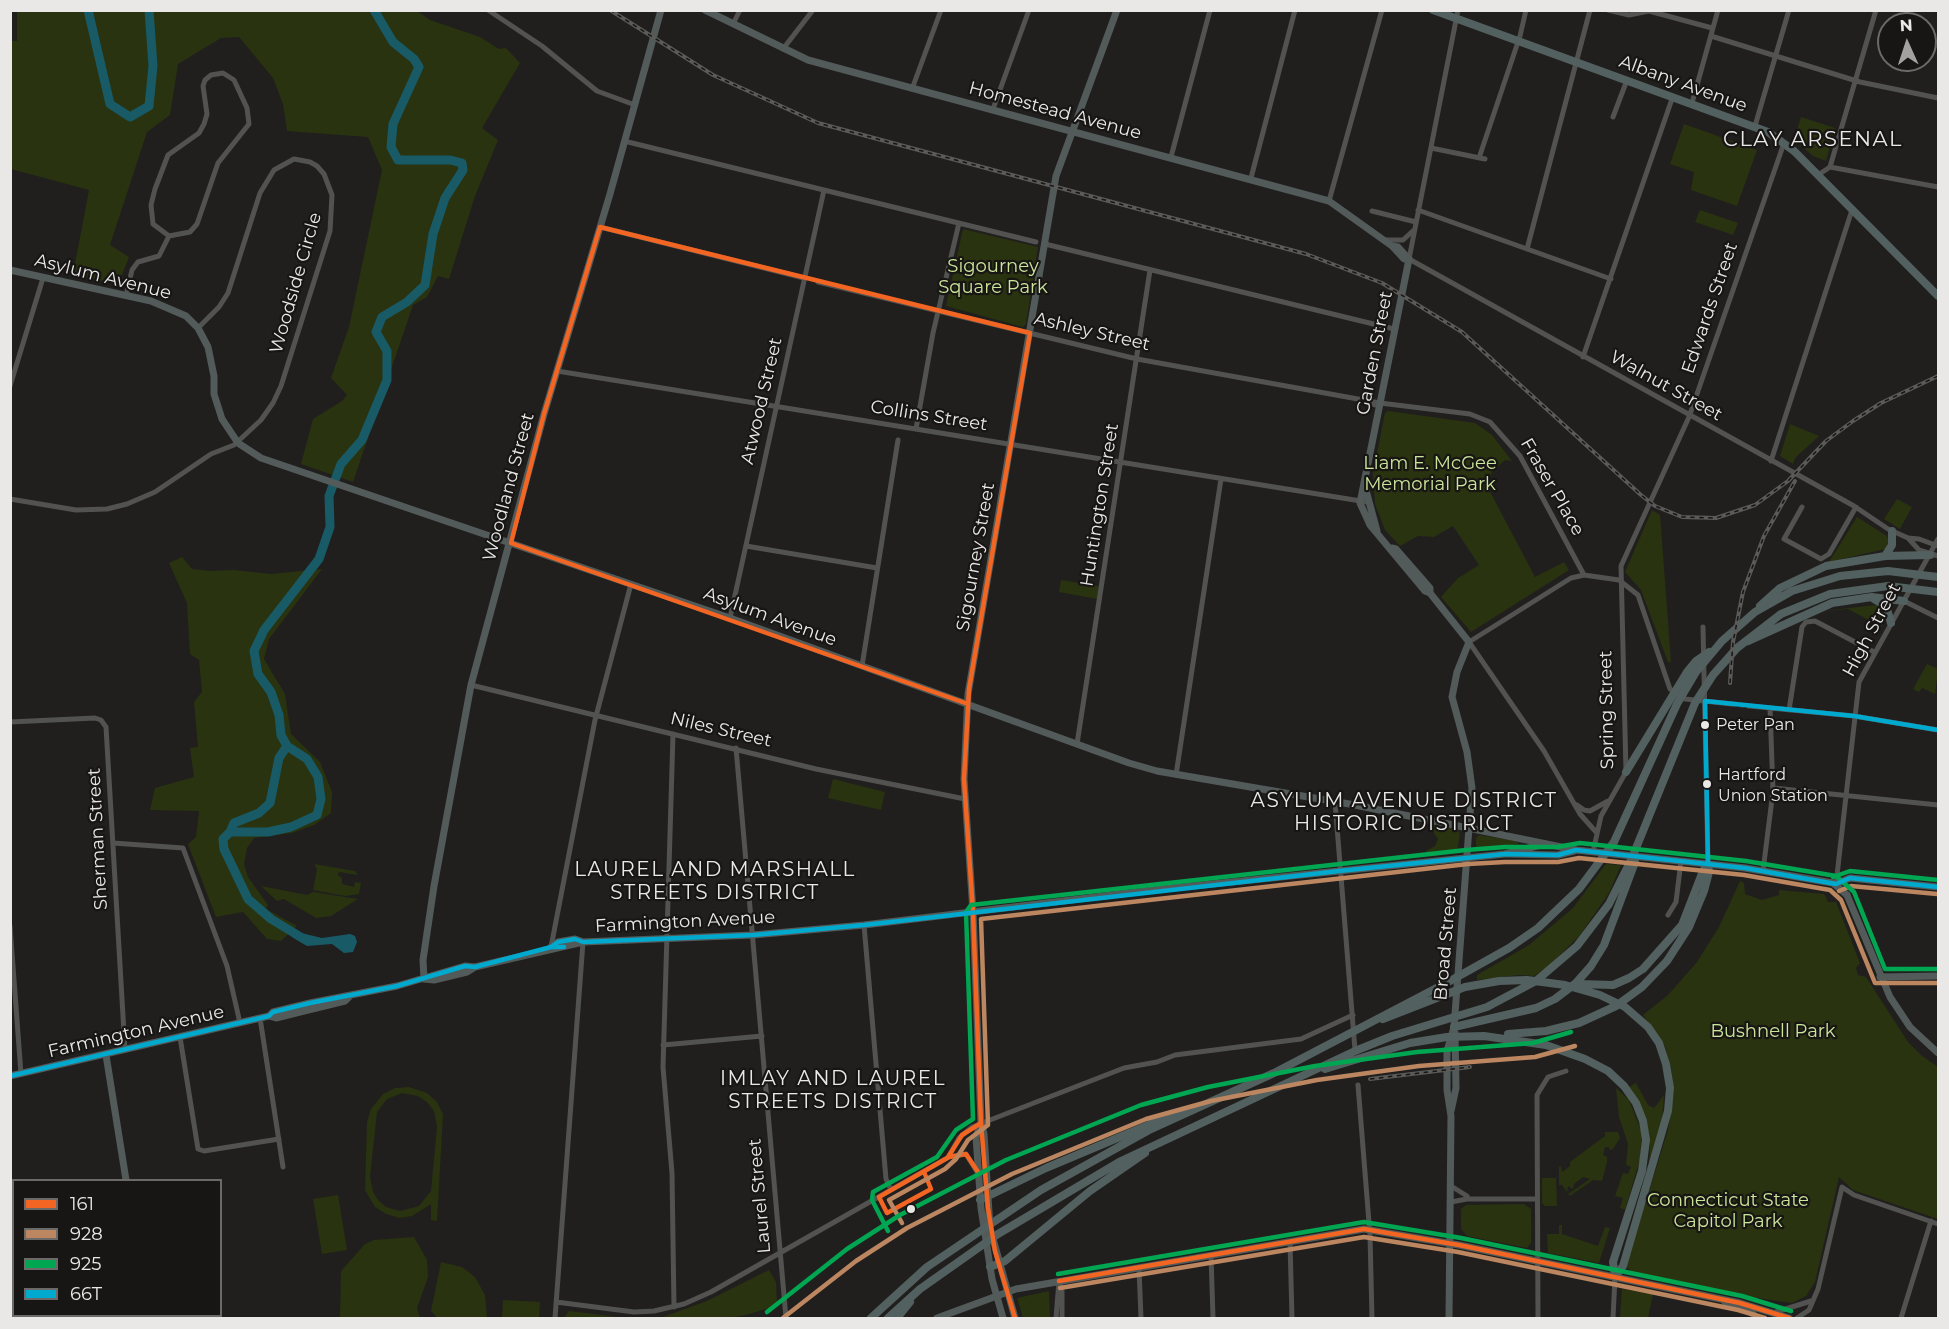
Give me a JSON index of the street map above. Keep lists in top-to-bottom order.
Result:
{
  "streets": {
    "highway": ["Albany Avenue"],
    "main road": [
      "Homestead Avenue",
      "Asylum Avenue",
      "Garden Street",
      "Woodland Street",
      "Sigourney Street",
      "Farmington Avenue",
      "Broad Street"
    ],
    "street": [
      "Woodside Circle",
      "Edwards Street",
      "Ashley Street",
      "Walnut Street",
      "Atwood Street",
      "Collins Street",
      "Fraser Place",
      "Huntington Street",
      "High Street",
      "Spring Street",
      "Niles Street",
      "Sherman Street",
      "Laurel Street"
    ]
  },
  "crossings": [
    ["Albany Avenue", "Edwards Street"],
    ["Albany Avenue", "Garden Street"],
    ["Homestead Avenue", "Garden Street"],
    ["Homestead Avenue", "Walnut Street"],
    ["Homestead Avenue", "Sigourney Street"],
    ["Asylum Avenue", "Woodside Circle"],
    ["Asylum Avenue", "Atwood Street"],
    ["Asylum Avenue", "Woodland Street"],
    ["Asylum Avenue", "Huntington Street"],
    ["Asylum Avenue", "Sigourney Street"],
    ["Asylum Avenue", "High Street"],
    ["Asylum Avenue", "Farmington Avenue"],
    ["Asylum Avenue", "Broad Street"],
    ["Edwards Street", "Walnut Street"],
    ["Edwards Street", "Spring Street"],
    ["Ashley Street", "Garden Street"],
    ["Ashley Street", "Fraser Place"],
    ["Ashley Street", "Huntington Street"],
    ["Ashley Street", "Sigourney Street"],
    ["Garden Street", "Walnut Street"],
    ["Garden Street", "Collins Street"],
    ["Garden Street", "Fraser Place"],
    ["Walnut Street", "High Street"],
    ["Atwood Street", "Collins Street"],
    ["Collins Street", "Woodland Street"],
    ["Collins Street", "Huntington Street"],
    ["Collins Street", "Sigourney Street"],
    ["Woodland Street", "Niles Street"],
    ["Woodland Street", "Farmington Avenue"],
    ["Sigourney Street", "Niles Street"],
    ["Sigourney Street", "Farmington Avenue"],
    ["Niles Street", "Laurel Street"],
    ["Sherman Street", "Farmington Avenue"],
    ["Farmington Avenue", "Broad Street"],
    ["Farmington Avenue", "Laurel Street"]
  ],
  "districts": [
    "CLAY ARSENAL",
    "ASYLUM AVENUE DISTRICT HISTORIC DISTRICT",
    "LAUREL AND MARSHALL STREETS DISTRICT",
    "IMLAY AND LAUREL STREETS DISTRICT"
  ],
  "parks": [
    "Sigourney Square Park",
    "Liam E. McGee Memorial Park",
    "Bushnell Park",
    "Connecticut State Capitol Park"
  ],
  "places": ["Peter Pan", "Hartford Union Station"],
  "lines": [
    "transit line 161",
    "transit line 66T",
    "transit line 925",
    "transit line 928"
  ],
  "legend": [
    "161",
    "928",
    "925",
    "66T"
  ],
  "north": "top"
}
